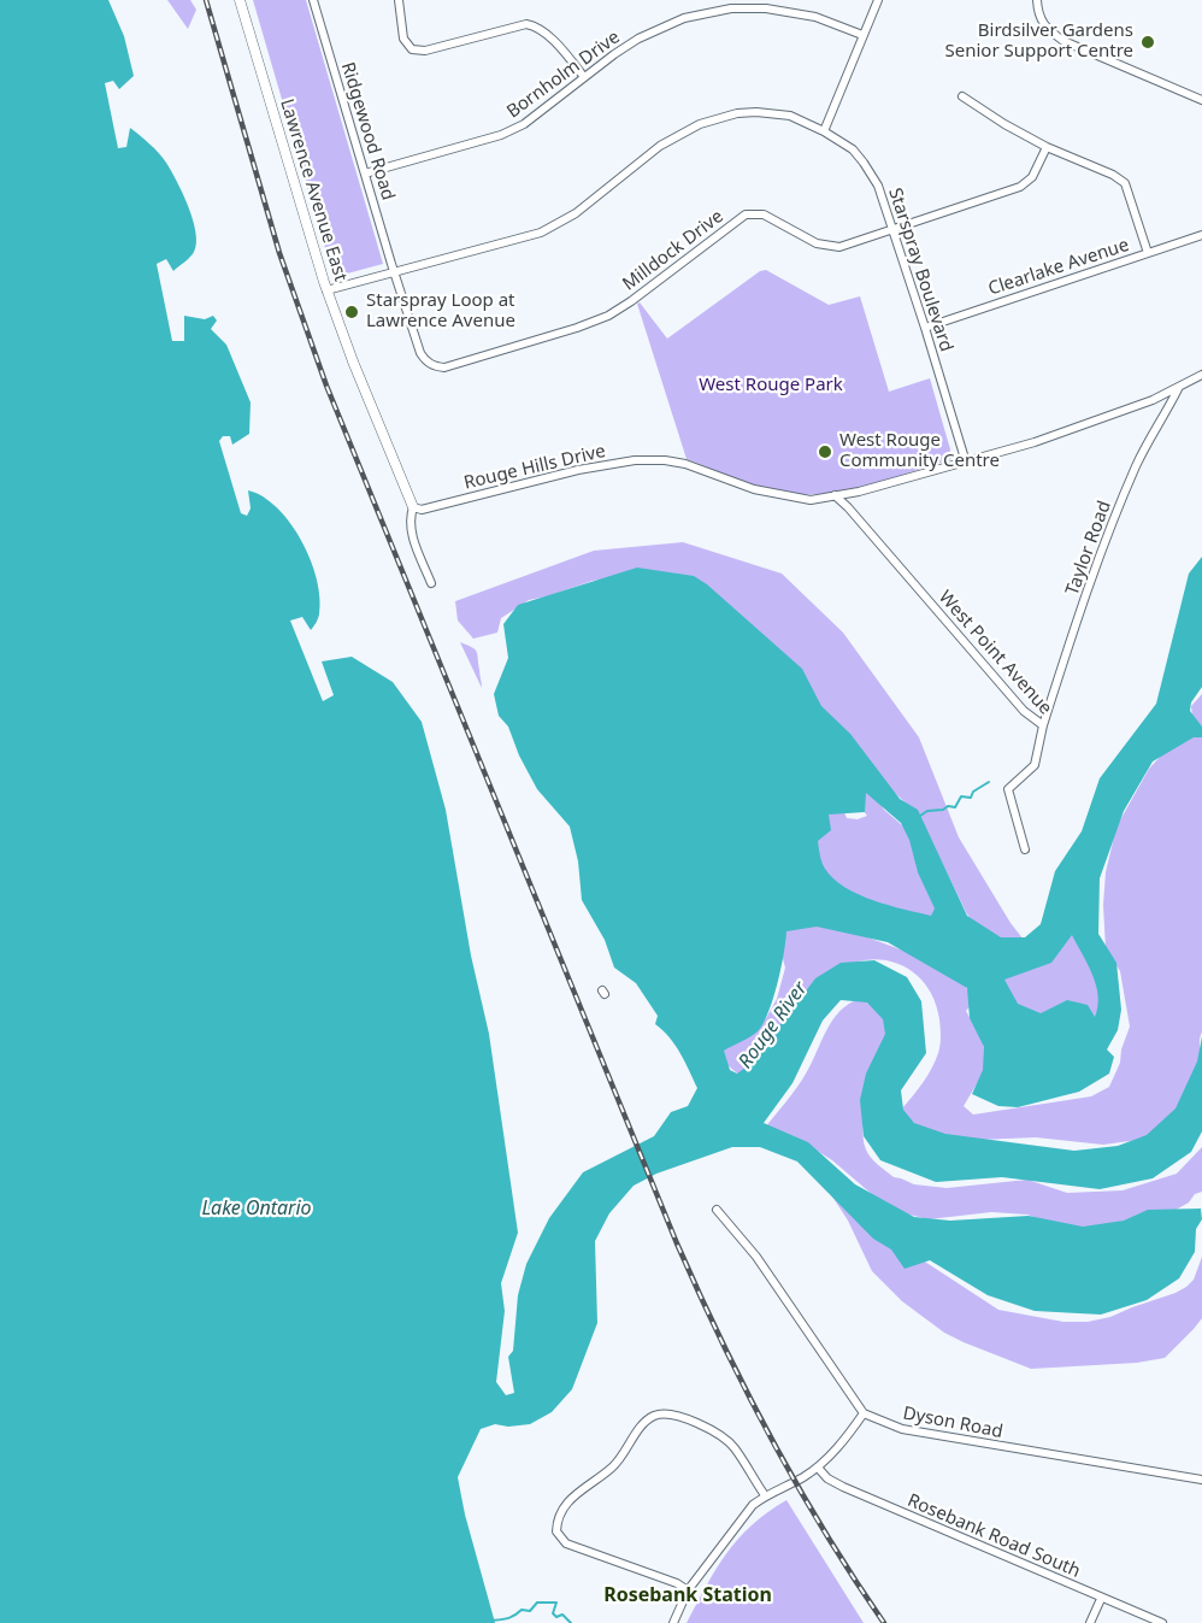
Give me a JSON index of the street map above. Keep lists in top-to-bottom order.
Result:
{
  "streets": {
    "street": [
      "Bornholm Drive",
      "Ridgewood Road",
      "Lawrence Avenue East",
      "Milldock Drive",
      "Clearlake Avenue",
      "Starspray Boulevard",
      "Rouge Hills Drive",
      "Taylor Road",
      "West Point Avenue",
      "Dyson Road",
      "Rosebank Road South"
    ]
  },
  "crossings": [
    ["Bornholm Drive", "Ridgewood Road"],
    ["Ridgewood Road", "Milldock Drive"],
    ["Ridgewood Road", "Starspray Boulevard"],
    ["Lawrence Avenue East", "Starspray Boulevard"],
    ["Lawrence Avenue East", "Rouge Hills Drive"],
    ["Milldock Drive", "Starspray Boulevard"],
    ["Clearlake Avenue", "Starspray Boulevard"],
    ["Starspray Boulevard", "Rouge Hills Drive"],
    ["Rouge Hills Drive", "Taylor Road"],
    ["Rouge Hills Drive", "West Point Avenue"],
    ["Taylor Road", "West Point Avenue"]
  ],
  "districts": ["Rosebank Station"],
  "water": ["Rouge River", "Lake Ontario"],
  "parks": ["West Rouge Park"],
  "places": ["Birdsilver Gardens Senior Support Centre", "Starspray Loop at Lawrence Avenue", "West Rouge Community Centre"]
}
